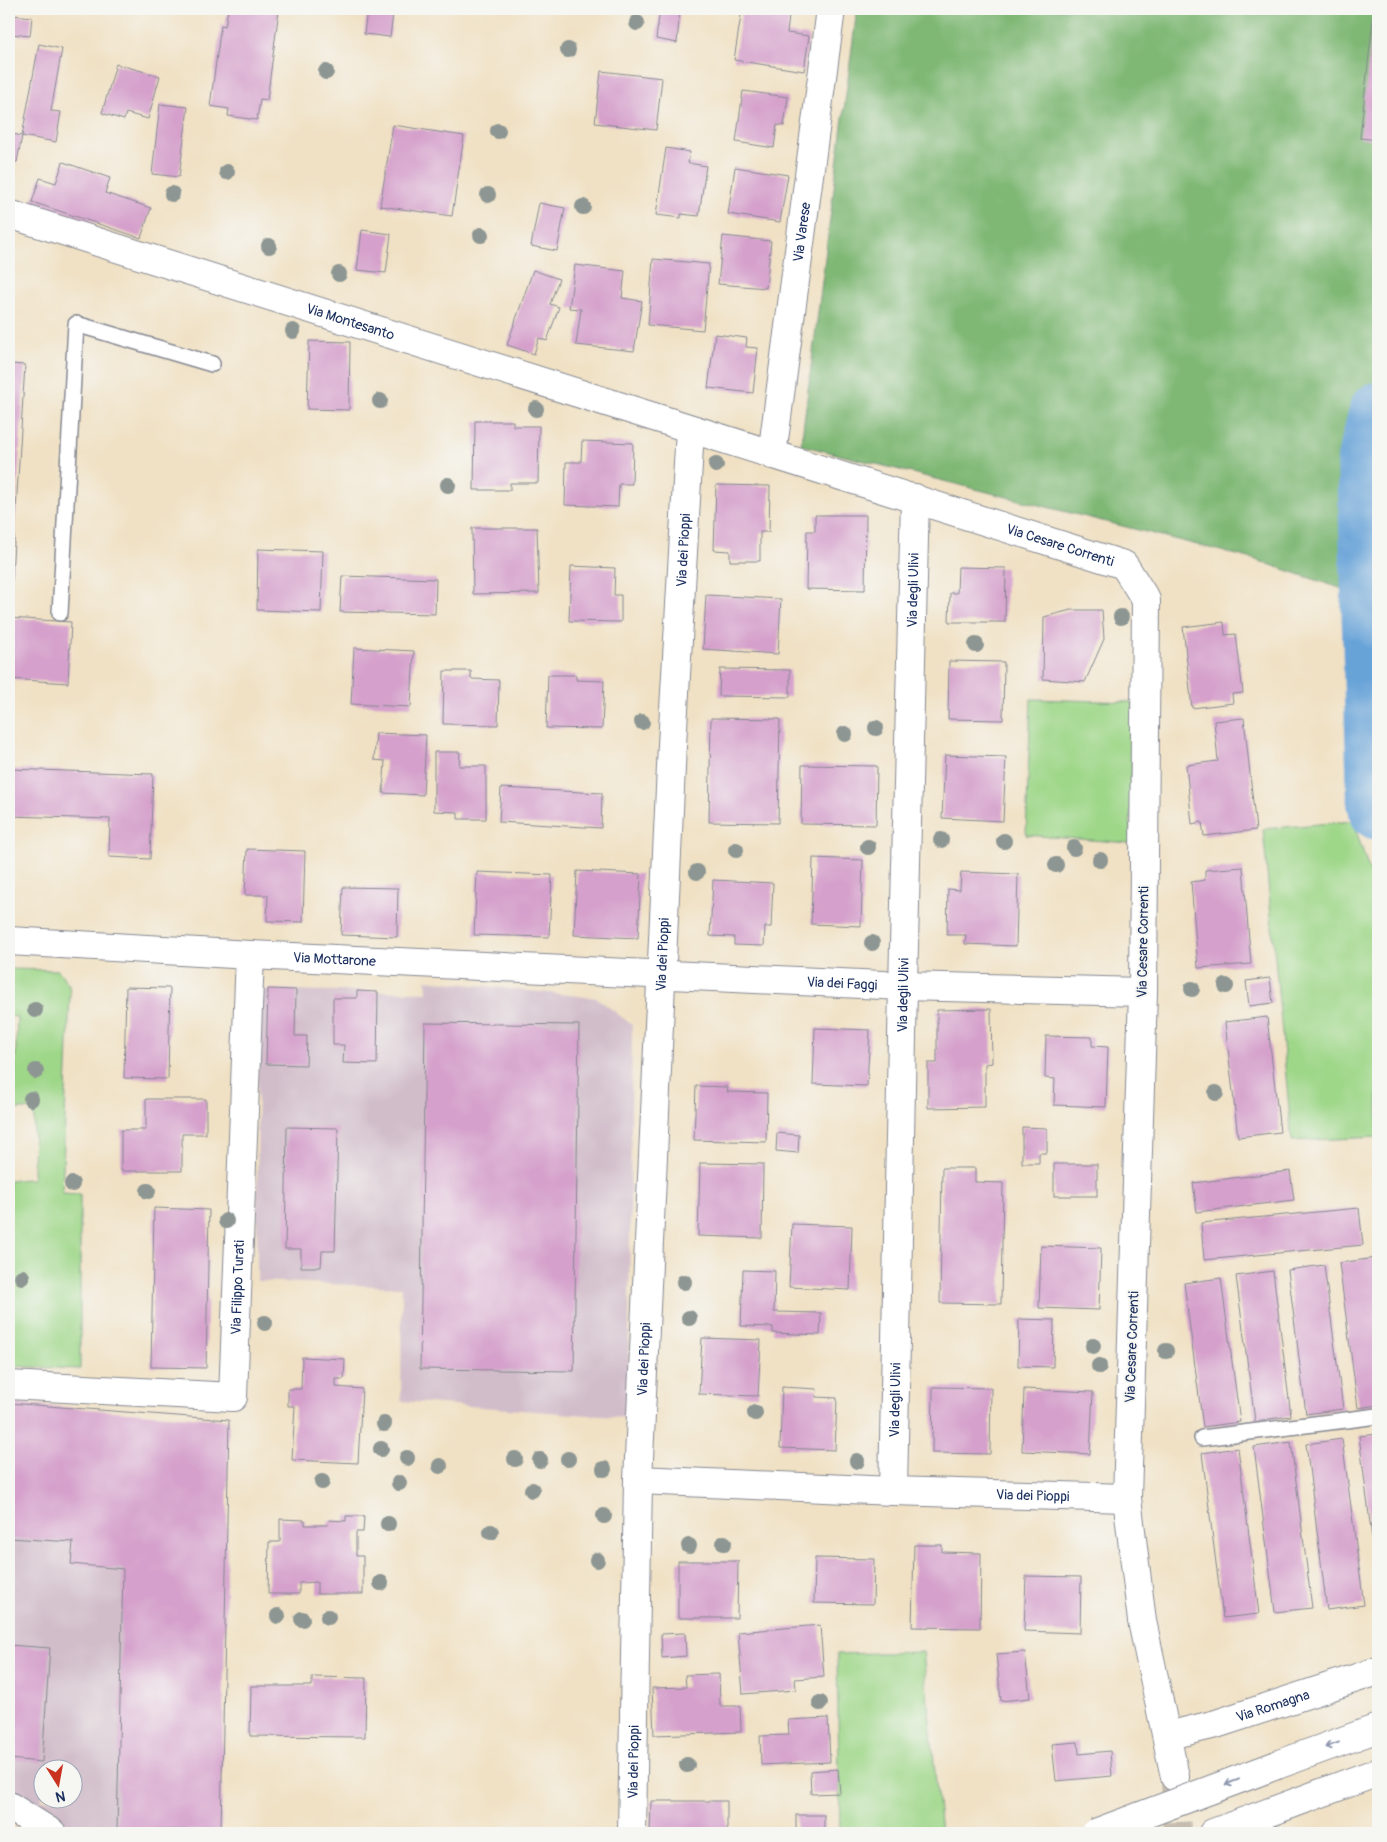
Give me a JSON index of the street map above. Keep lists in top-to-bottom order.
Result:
{
  "streets": {
    "main road": [
      "Via Varese",
      "Via Montesanto",
      "Via Cesare Correnti",
      "Via dei Pioppi",
      "Via degli Ulivi",
      "Via Mottarone",
      "Via dei Faggi",
      "Via Filippo Turati",
      "Via Romagna"
    ]
  },
  "crossings": [
    ["Via Varese", "Via Cesare Correnti"],
    ["Via Montesanto", "Via Cesare Correnti"],
    ["Via Montesanto", "Via dei Pioppi"],
    ["Via Cesare Correnti", "Via dei Pioppi"],
    ["Via Cesare Correnti", "Via degli Ulivi"],
    ["Via Cesare Correnti", "Via dei Faggi"],
    ["Via Cesare Correnti", "Via Romagna"],
    ["Via dei Pioppi", "Via degli Ulivi"],
    ["Via dei Pioppi", "Via Mottarone"],
    ["Via dei Pioppi", "Via dei Faggi"],
    ["Via degli Ulivi", "Via dei Faggi"],
    ["Via Mottarone", "Via dei Faggi"],
    ["Via Mottarone", "Via Filippo Turati"]
  ],
  "north": "bottom"
}
